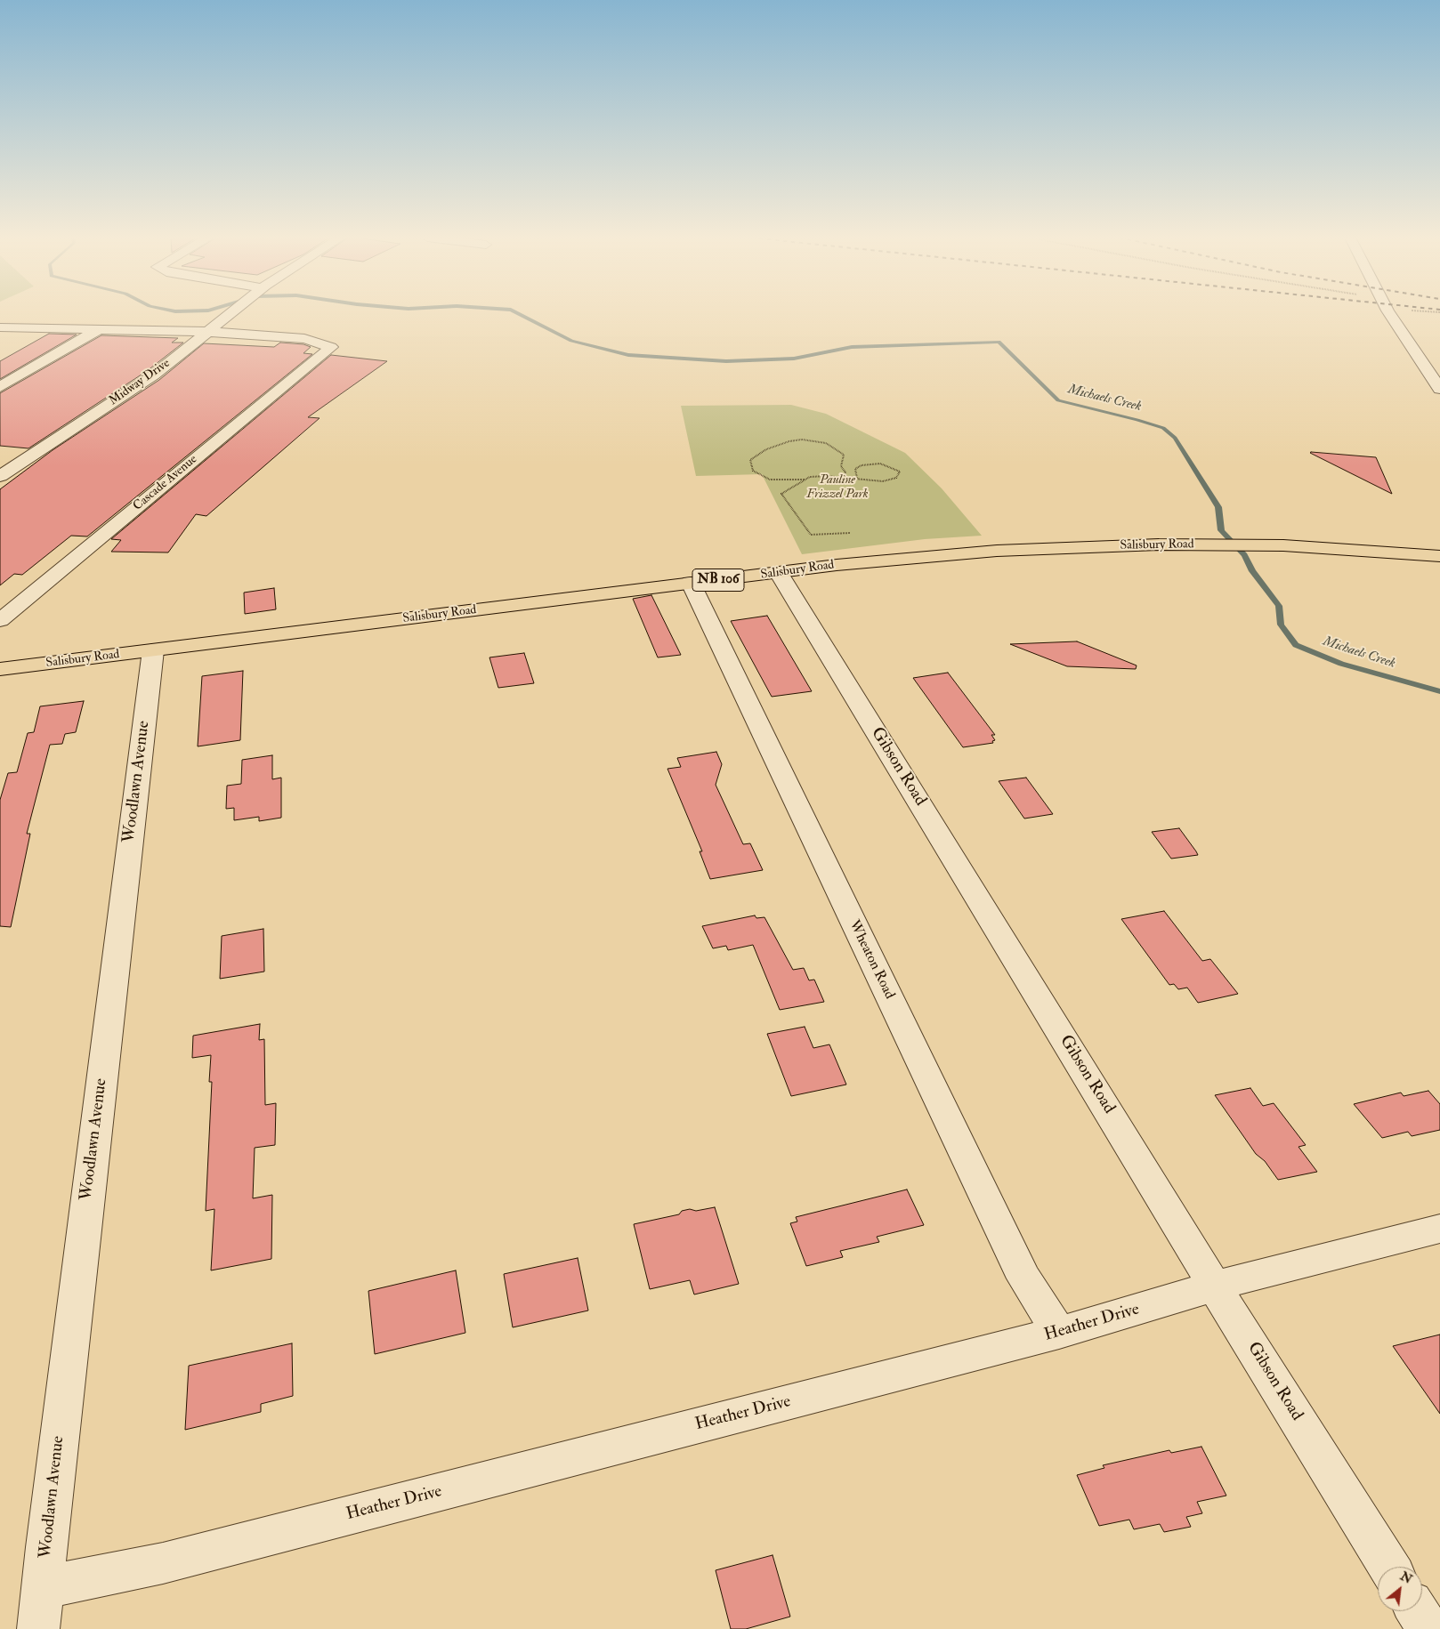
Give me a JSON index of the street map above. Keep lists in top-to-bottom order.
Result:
{
  "streets": {
    "main road": ["Salisbury Road", "NB 106"],
    "street": [
      "Midway Drive",
      "Cascade Avenue",
      "Gibson Road",
      "Woodlawn Avenue",
      "Wheaton Road",
      "Heather Drive"
    ]
  },
  "crossings": [
    ["Midway Drive", "Cascade Avenue"],
    ["Salisbury Road", "Gibson Road"],
    ["Salisbury Road", "Woodlawn Avenue"],
    ["Salisbury Road", "Wheaton Road"],
    ["Gibson Road", "Heather Drive"],
    ["Woodlawn Avenue", "Heather Drive"],
    ["Wheaton Road", "Heather Drive"]
  ],
  "water": ["Michaels Creek"],
  "parks": ["Pauline Frizzel Park"],
  "north": "top right"
}
